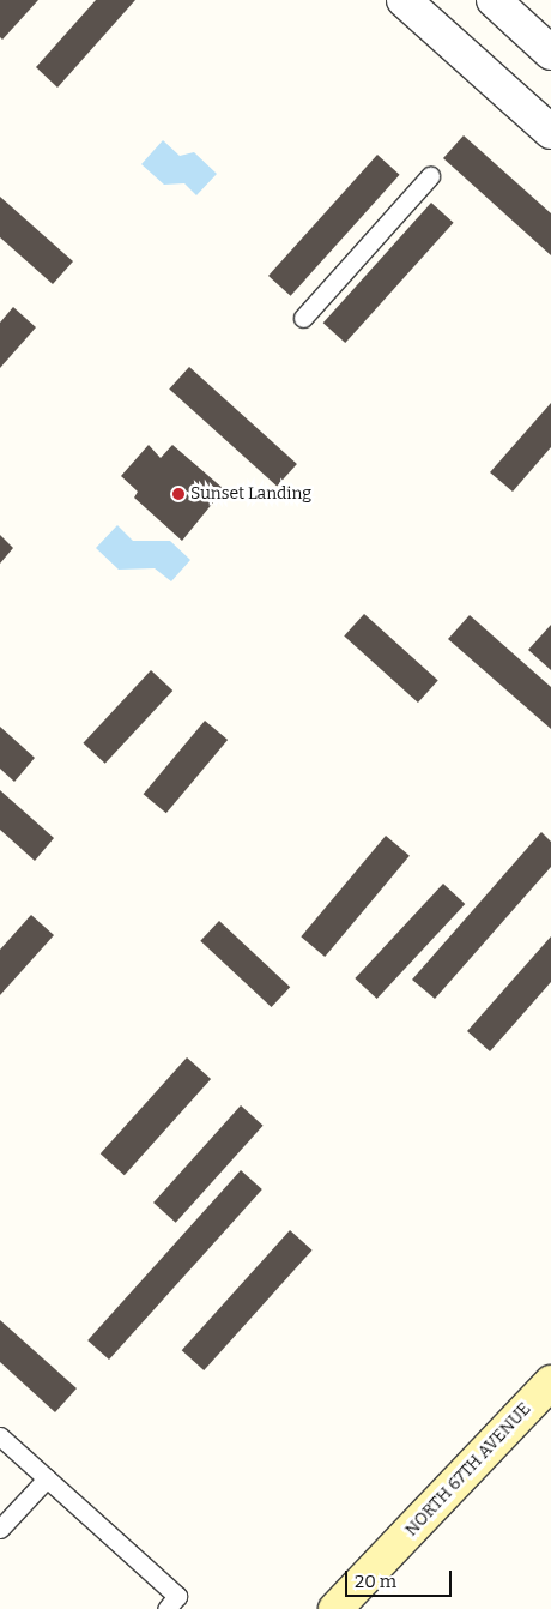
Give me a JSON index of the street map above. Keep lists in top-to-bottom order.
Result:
{
  "streets": {
    "main road": ["NORTH 67TH AVENUE"]
  },
  "places": ["Sunset Landing"],
  "scale_bar": "20 m"
}
